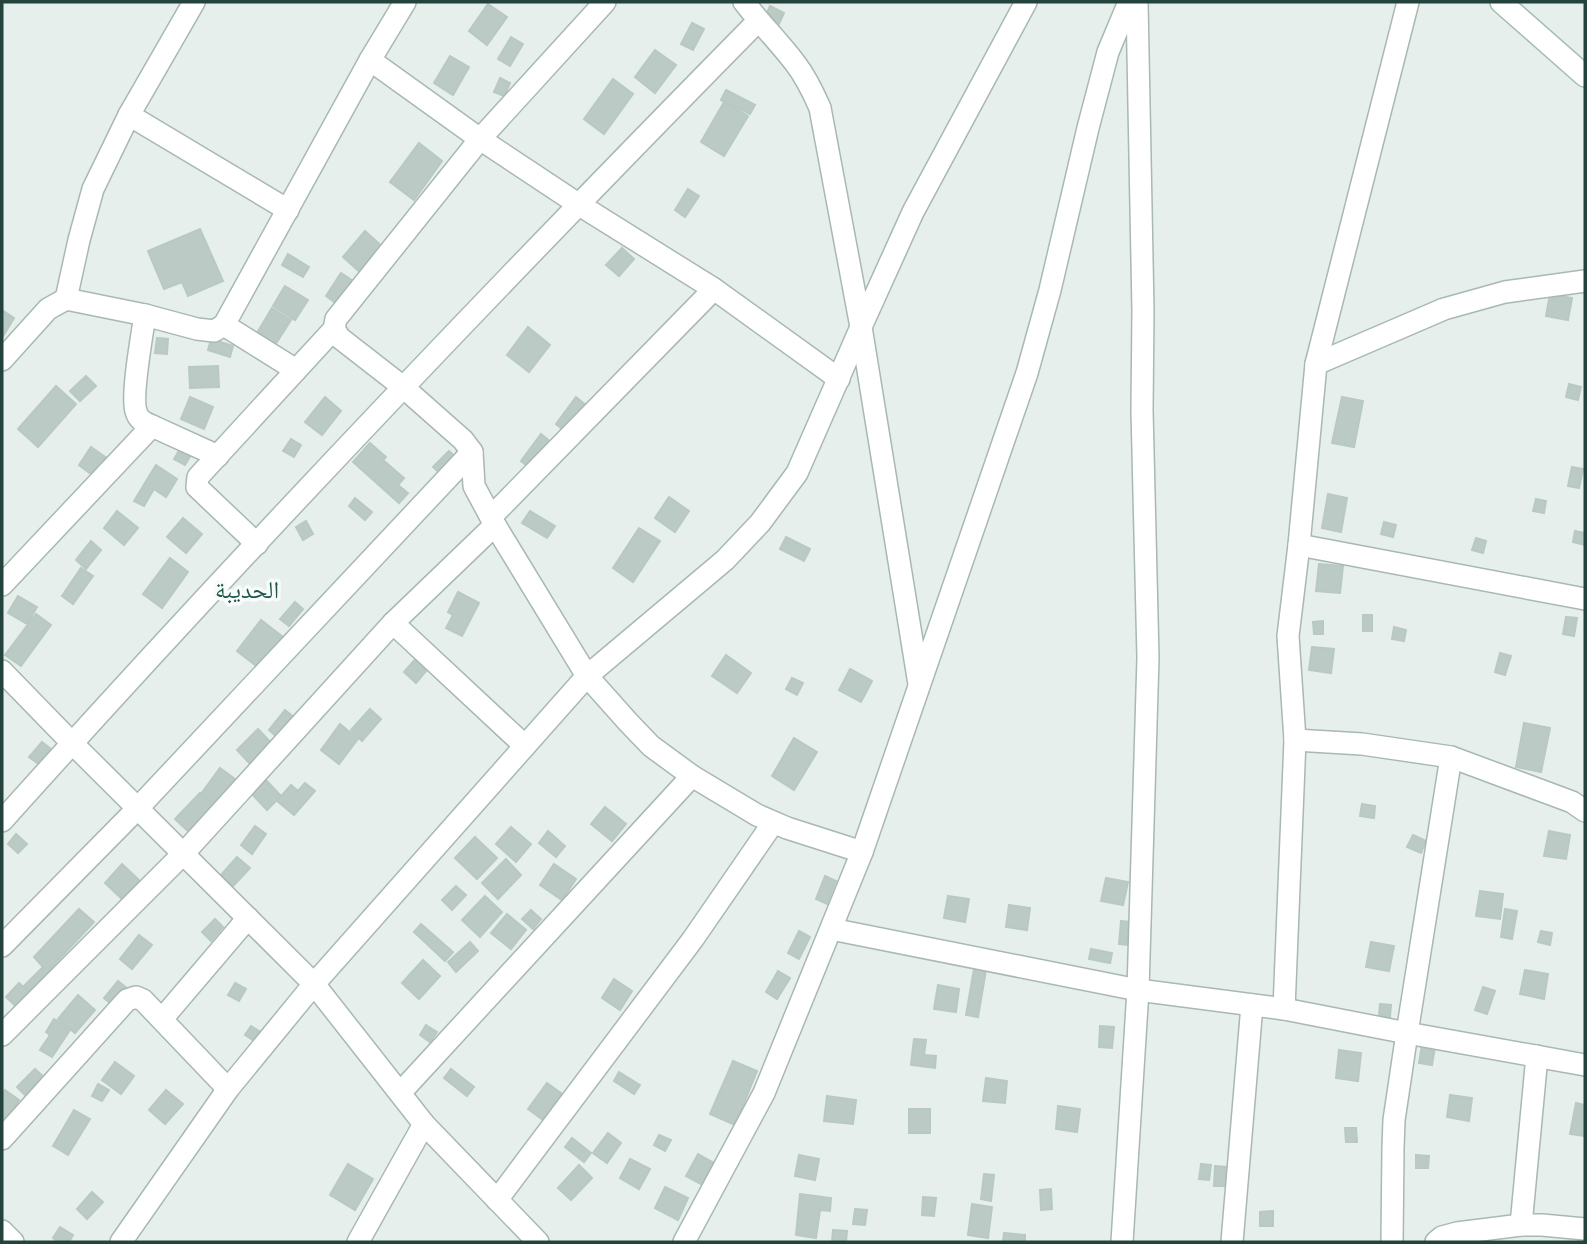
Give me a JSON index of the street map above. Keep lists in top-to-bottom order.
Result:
{
  "districts": ["الحديبة"]
}
